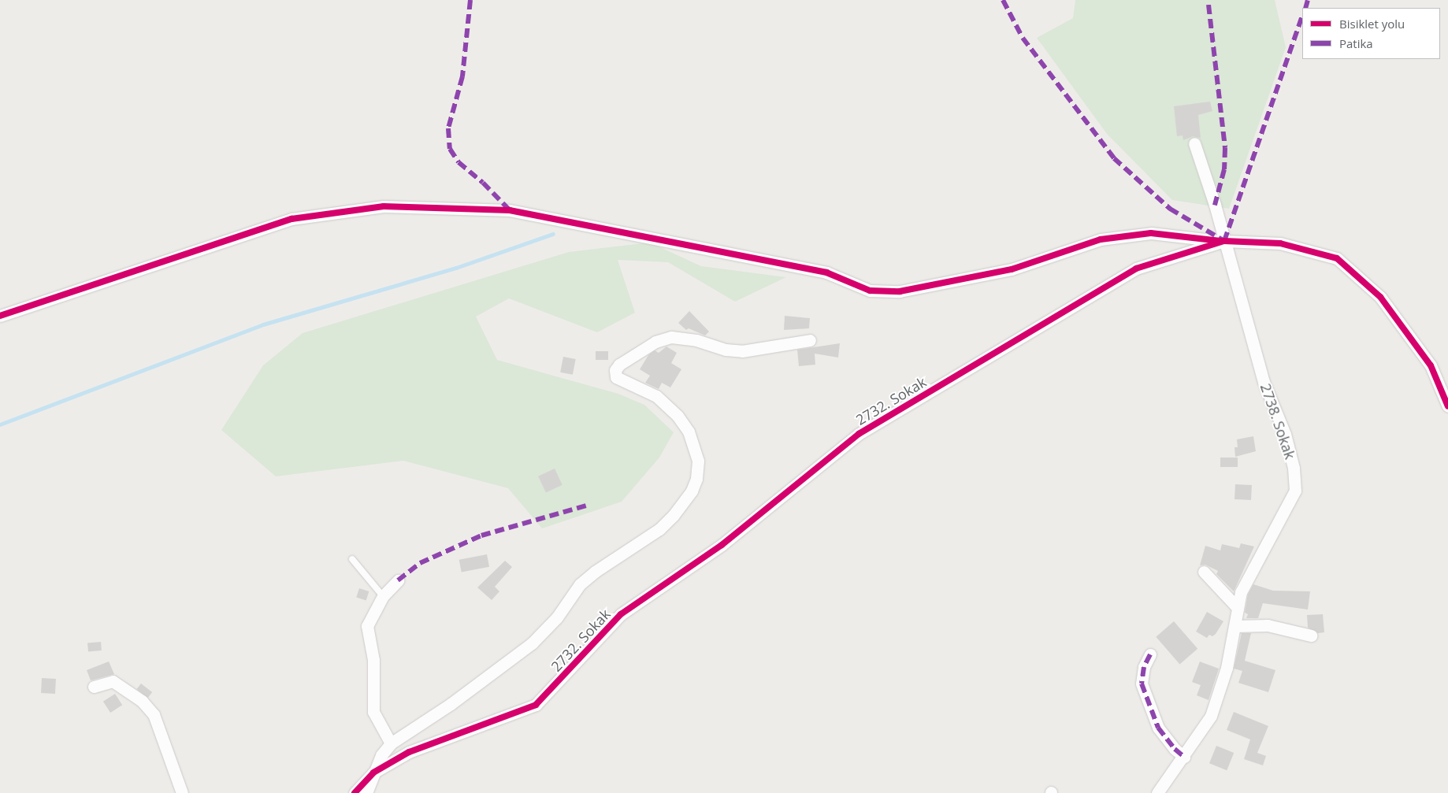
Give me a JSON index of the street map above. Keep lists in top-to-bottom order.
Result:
{
  "streets": {
    "street": ["2732. Sokak", "2738. Sokak"]
  },
  "crossings": [
    ["2732. Sokak", "2738. Sokak"]
  ],
  "legend": ["Bisiklet yolu", "Patika"]
}
